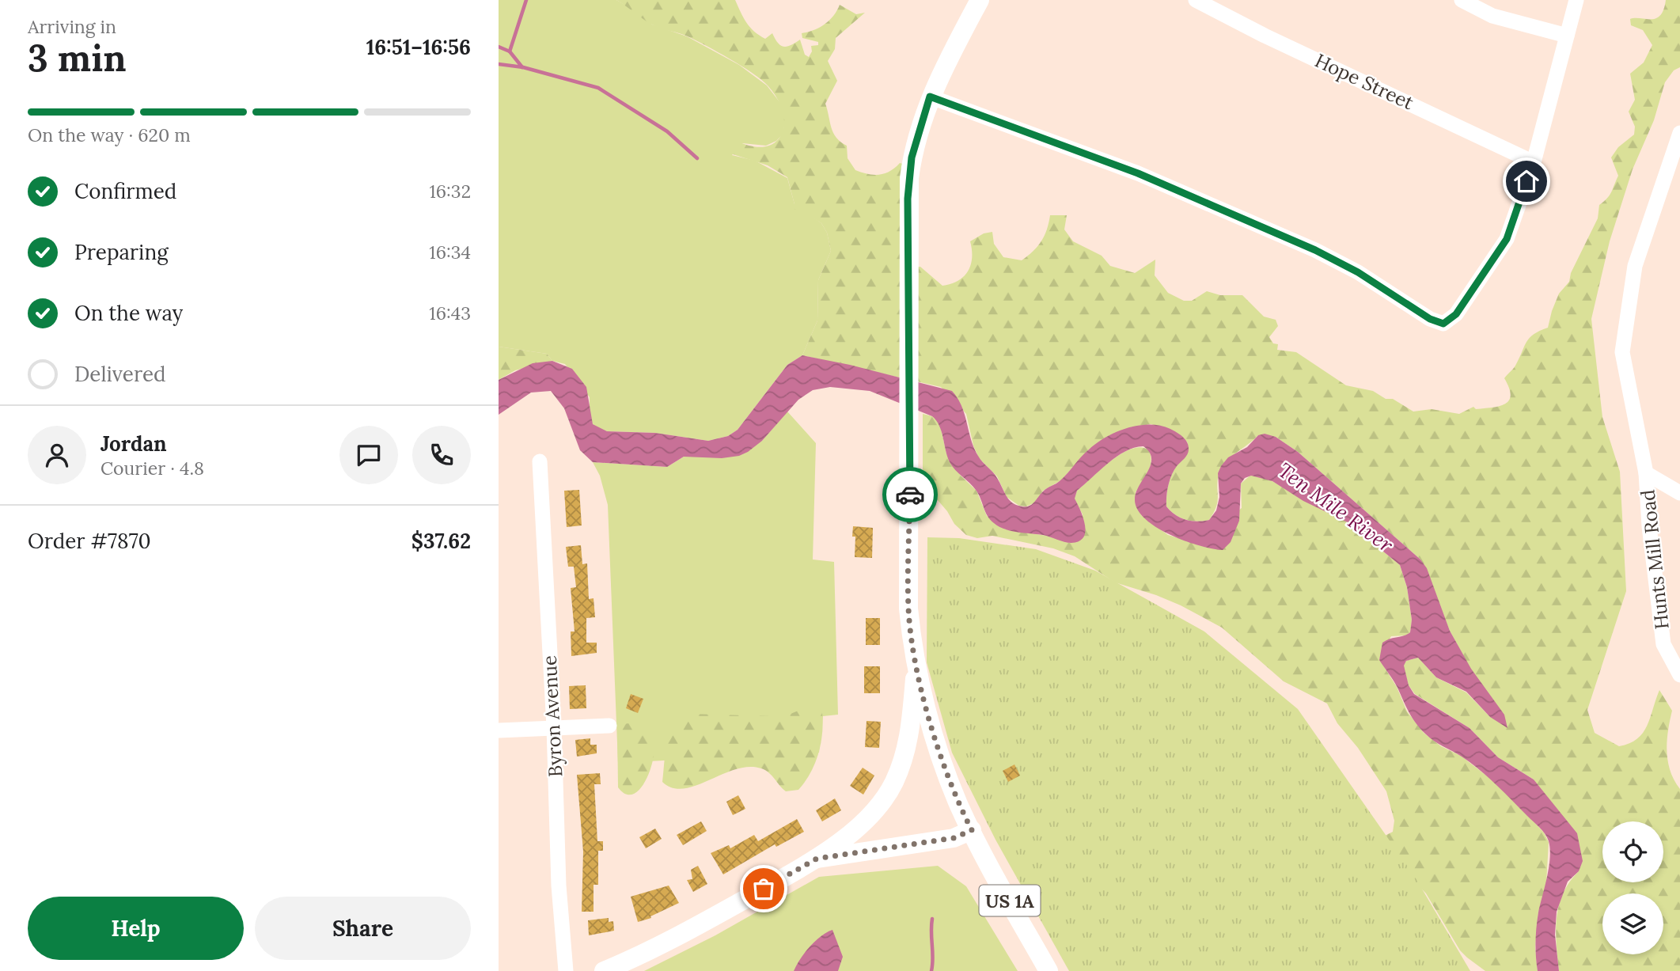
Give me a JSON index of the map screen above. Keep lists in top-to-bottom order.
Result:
{
  "streets": {
    "main road": ["US 1A"],
    "street": ["Hope Street", "Hunts Mill Road", "Byron Avenue"]
  },
  "water": ["Ten Mile River"],
  "page": {
    "heading": ["3 min", "Arriving in", "16:51–16:56"],
    "panel": [
      "Jordan",
      "Courier · 4.8",
      "Order #7870",
      "$37.62"
    ],
    "bar": "On the way · 620 m",
    "list": [
      ["Confirmed", "16:32"],
      ["Preparing", "16:34"],
      ["On the way", "16:43"],
      "Delivered"
    ],
    "buttons": ["Help", "Share"]
  }
}
